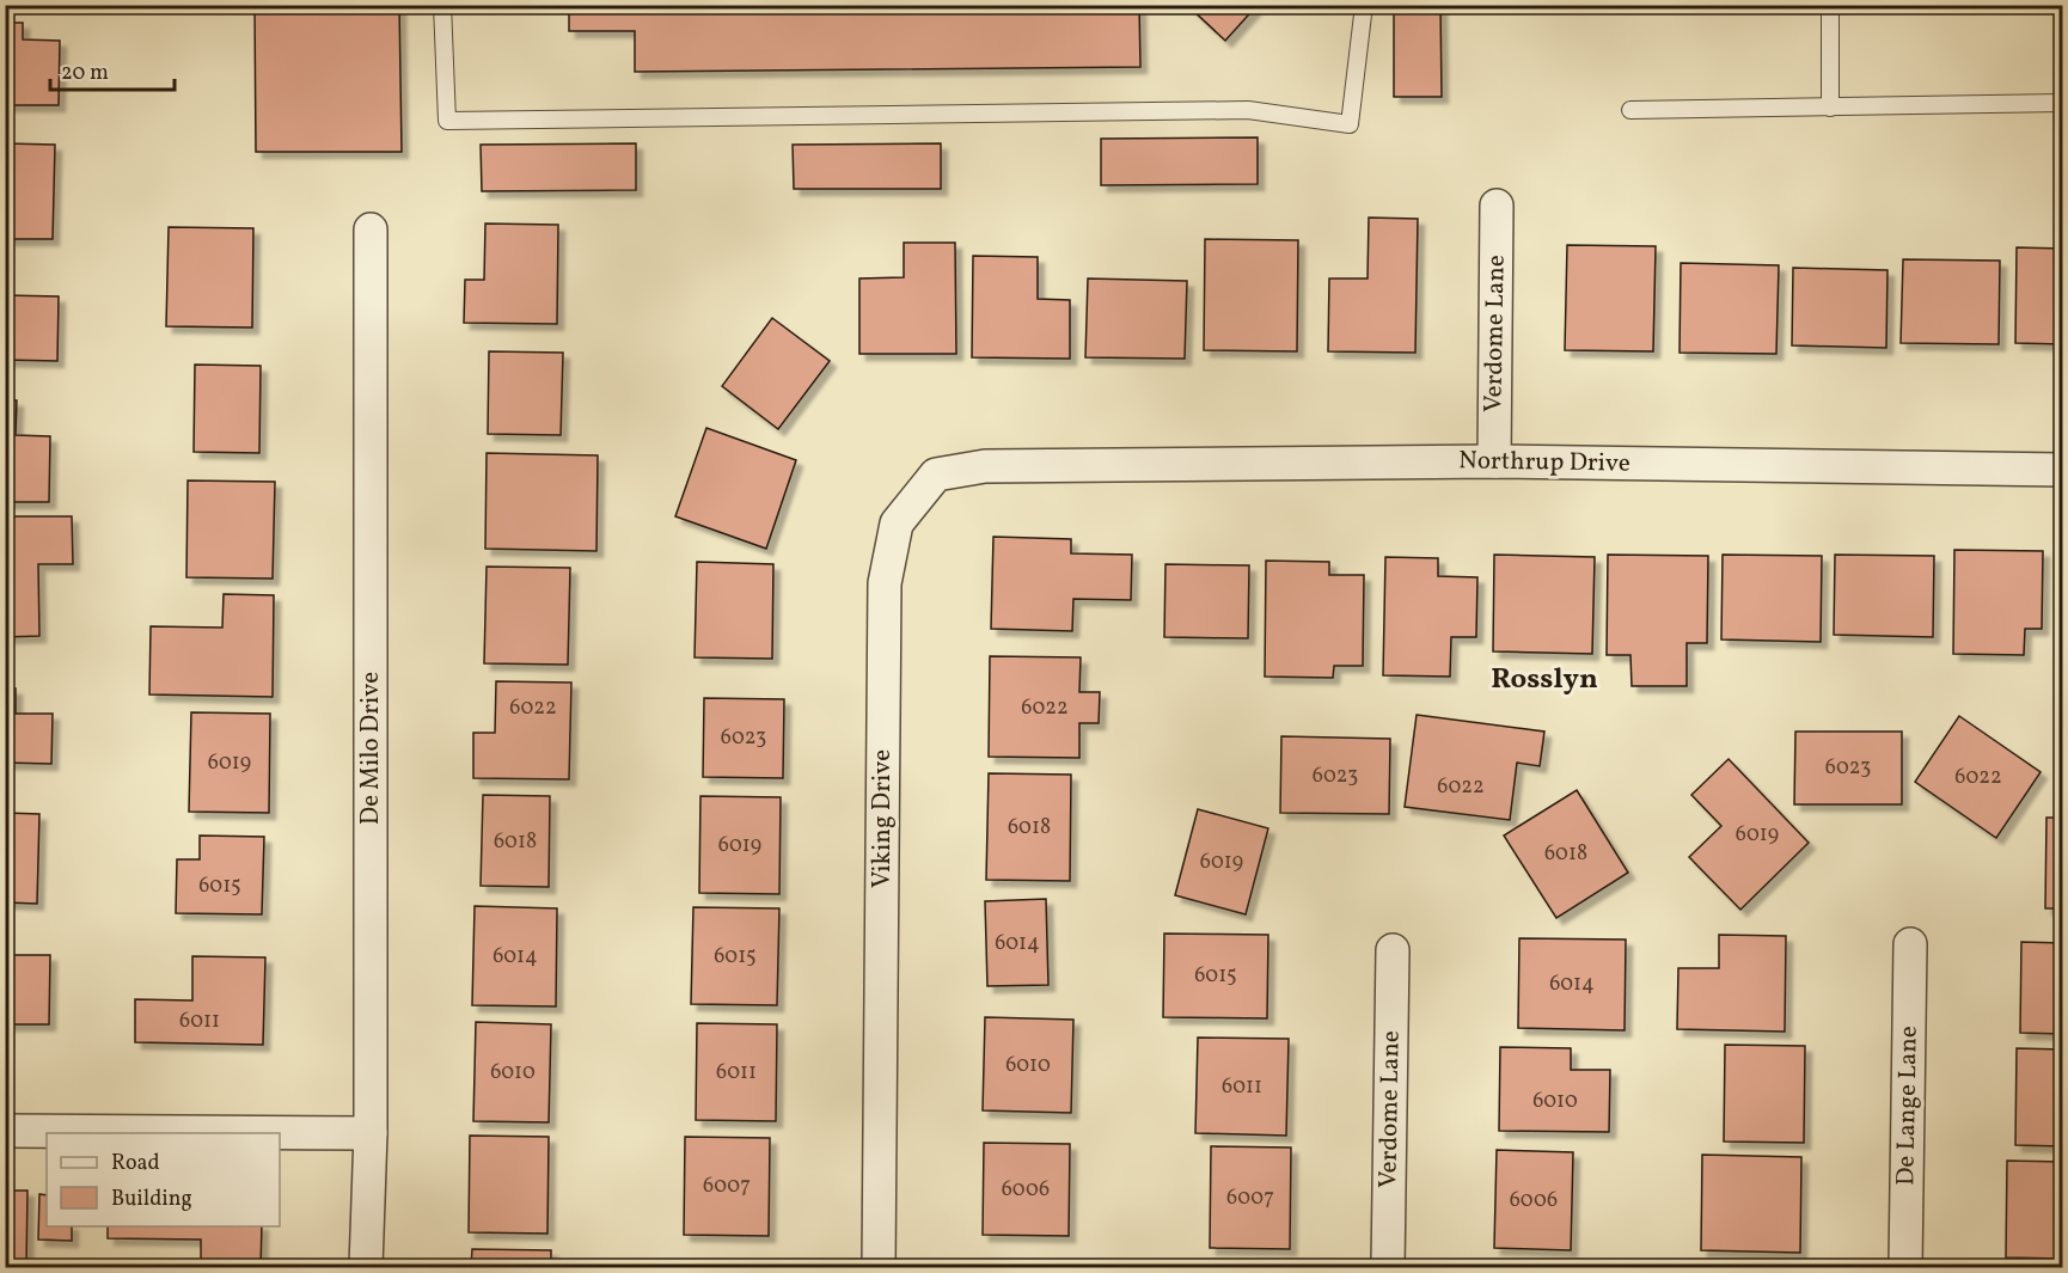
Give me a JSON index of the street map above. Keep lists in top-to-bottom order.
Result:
{
  "streets": {
    "street": [
      "Verdome Lane",
      "Northrup Drive",
      "De Milo Drive",
      "Viking Drive",
      "De Lange Lane"
    ]
  },
  "crossings": [
    ["Verdome Lane", "Northrup Drive"],
    ["Northrup Drive", "Viking Drive"]
  ],
  "districts": ["Rosslyn"],
  "house_numbers": [
    "6022",
    "6022",
    "6023",
    "6019",
    "6023",
    "6023",
    "6022",
    "6022",
    "6018",
    "6019",
    "6018",
    "6019",
    "6018",
    "6019",
    "6015",
    "6014",
    "6014",
    "6015",
    "6015",
    "6014",
    "6011",
    "6010",
    "6010",
    "6011",
    "6011",
    "6010",
    "6007",
    "6006",
    "6007",
    "6006"
  ],
  "legend": ["Road", "Building"],
  "scale_bar": "20 m"
}
